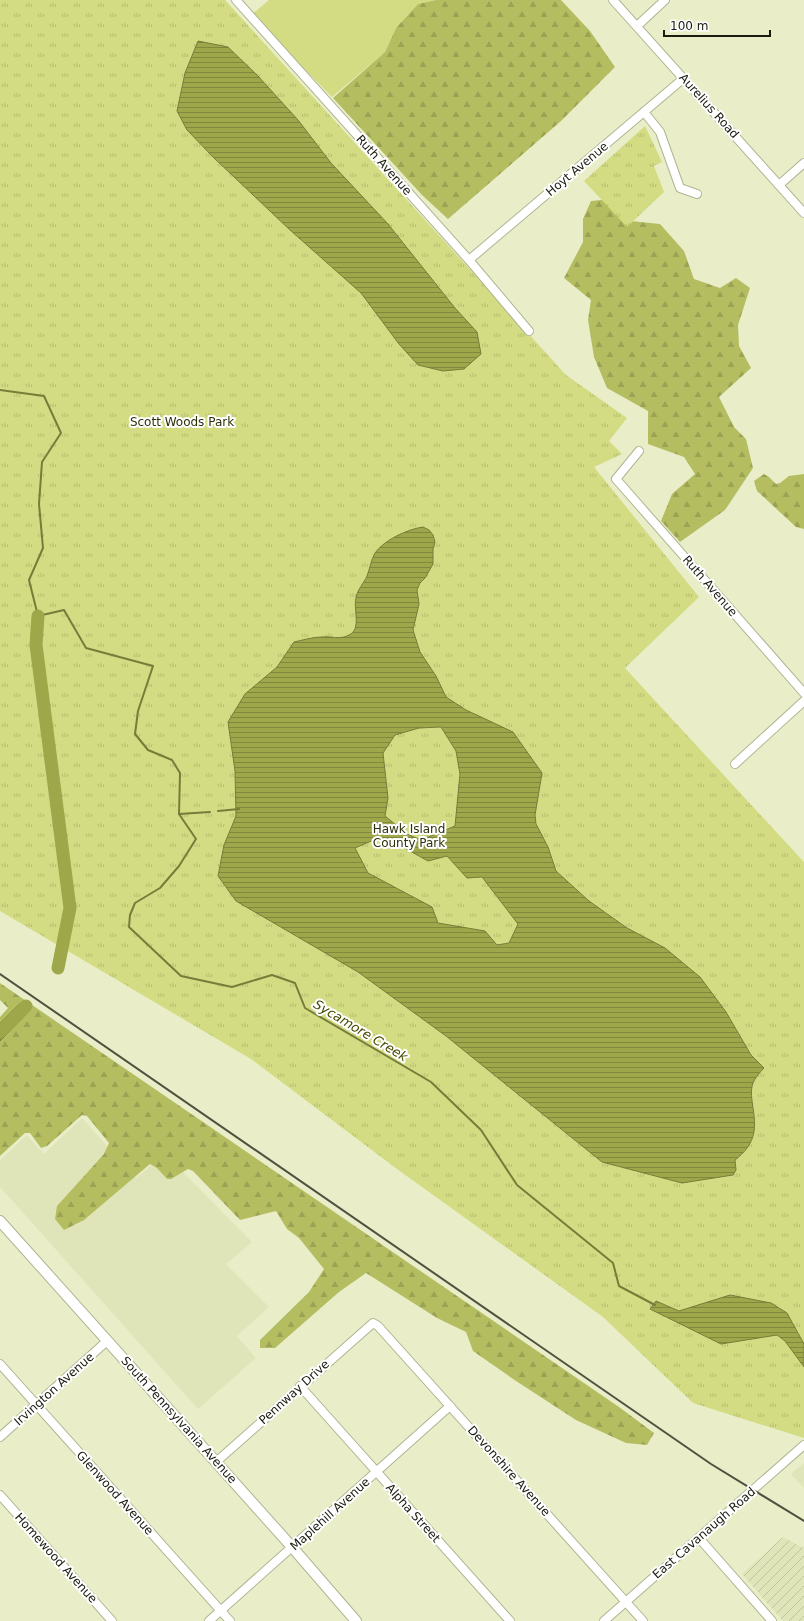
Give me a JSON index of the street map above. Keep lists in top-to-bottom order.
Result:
{
  "streets": {
    "main road": ["South Pennsylvania Avenue"],
    "street": [
      "Aurelius Road",
      "Ruth Avenue",
      "Hoyt Avenue",
      "Irvington Avenue",
      "Pennway Drive",
      "Devonshire Avenue",
      "Glenwood Avenue",
      "Alpha Street",
      "Maplehill Avenue",
      "East Cavanaugh Road",
      "Homewood Avenue"
    ]
  },
  "crossings": [
    ["Aurelius Road", "Hoyt Avenue"],
    ["Ruth Avenue", "Hoyt Avenue"],
    ["Irvington Avenue", "South Pennsylvania Avenue"],
    ["Irvington Avenue", "Glenwood Avenue"],
    ["Pennway Drive", "South Pennsylvania Avenue"],
    ["Pennway Drive", "Devonshire Avenue"],
    ["Pennway Drive", "Alpha Street"],
    ["South Pennsylvania Avenue", "Maplehill Avenue"],
    ["Devonshire Avenue", "Maplehill Avenue"],
    ["Devonshire Avenue", "East Cavanaugh Road"],
    ["Glenwood Avenue", "Maplehill Avenue"],
    ["Alpha Street", "Maplehill Avenue"]
  ],
  "water": ["Sycamore Creek"],
  "parks": ["Scott Woods Park", "Hawk Island County Park"],
  "scale_bar": "100 m"
}
